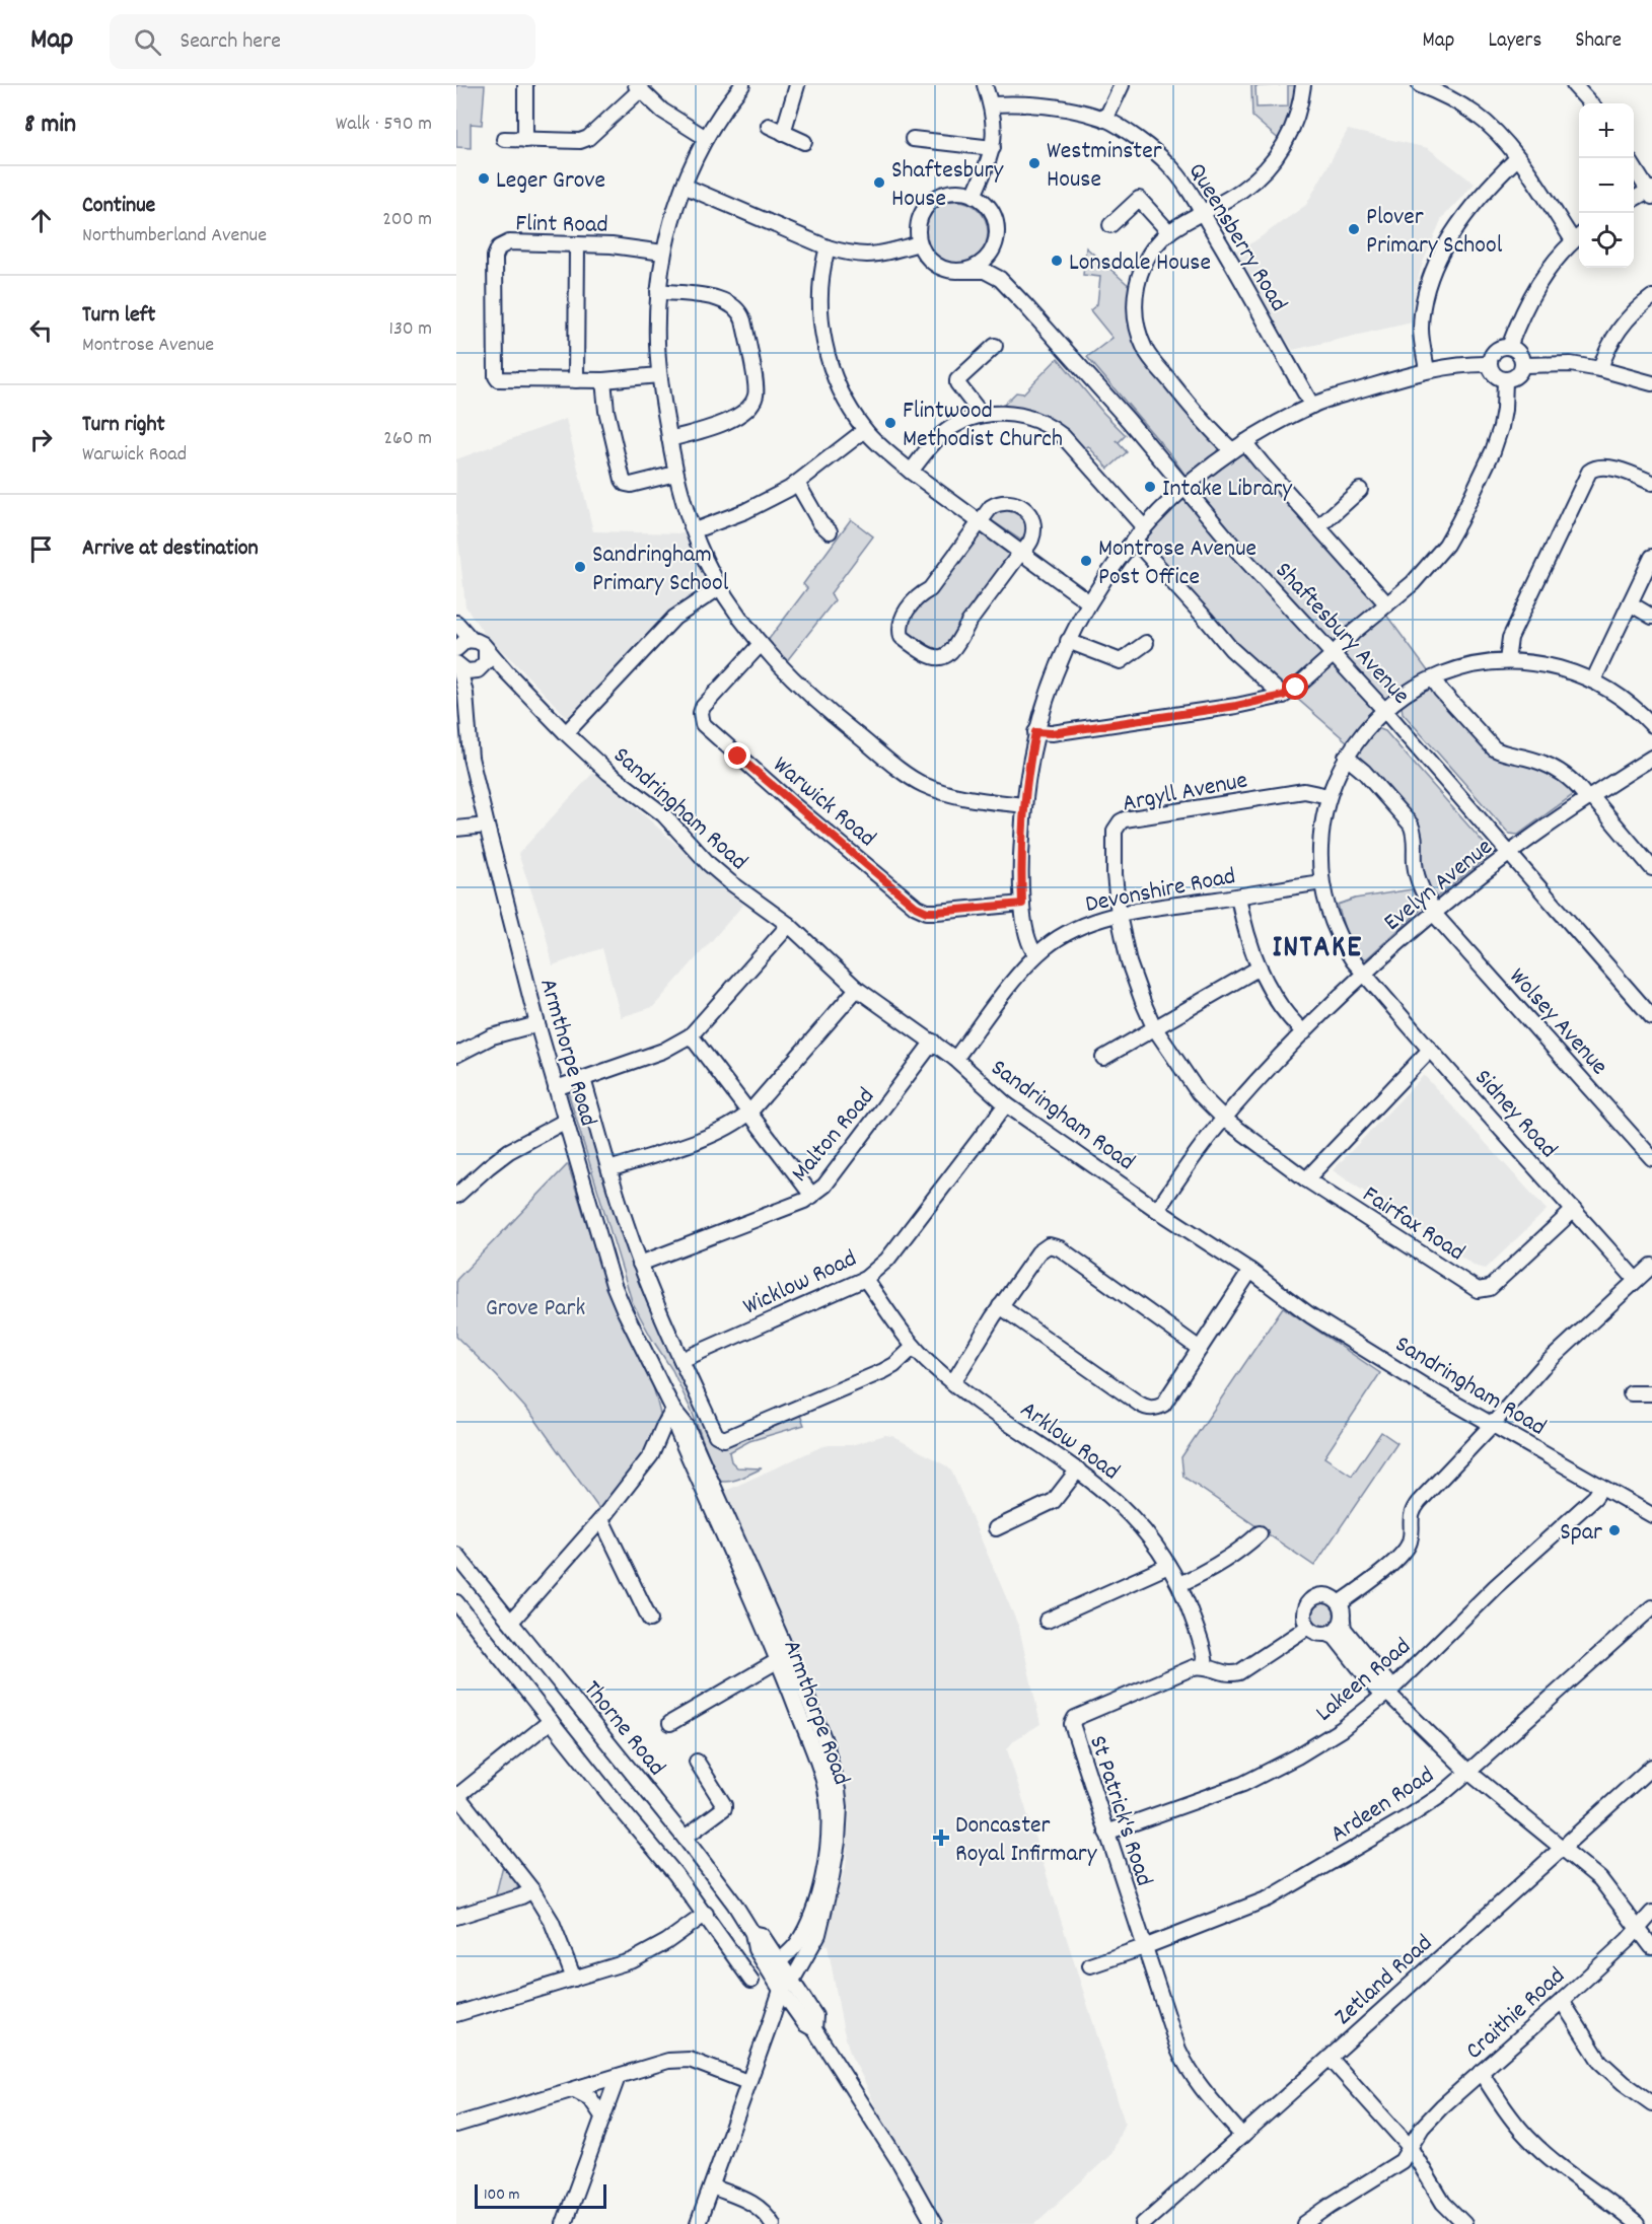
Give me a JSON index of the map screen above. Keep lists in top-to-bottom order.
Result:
{
  "streets": {
    "street": [
      "Flint Road",
      "Queensberry Road",
      "Shaftesbury Avenue",
      "Argyll Avenue",
      "Warwick Road",
      "Sandringham Road",
      "Evelyn Avenue",
      "Devonshire Road",
      "Wolsey Avenue",
      "Armthorpe Road",
      "Sidney Road",
      "Malton Road",
      "Fairfax Road",
      "Wicklow Road",
      "Arklow Road",
      "Lakeen Road",
      "Thorne Road",
      "Ardeen Road",
      "St Patrick's Road",
      "Zetland Road",
      "Craithie Road"
    ]
  },
  "crossings": [
    ["Shaftesbury Avenue", "Evelyn Avenue"],
    ["Shaftesbury Avenue", "Sidney Road"],
    ["Argyll Avenue", "Evelyn Avenue"],
    ["Argyll Avenue", "Devonshire Road"],
    ["Argyll Avenue", "Sidney Road"],
    ["Argyll Avenue", "Fairfax Road"],
    ["Sandringham Road", "Evelyn Avenue"],
    ["Sandringham Road", "Devonshire Road"],
    ["Sandringham Road", "Malton Road"],
    ["Sandringham Road", "Wicklow Road"],
    ["Sandringham Road", "Lakeen Road"],
    ["Evelyn Avenue", "Wolsey Avenue"],
    ["Evelyn Avenue", "Sidney Road"],
    ["Evelyn Avenue", "Fairfax Road"],
    ["Devonshire Road", "Sidney Road"],
    ["Wolsey Avenue", "Sidney Road"],
    ["Armthorpe Road", "Malton Road"],
    ["Armthorpe Road", "Wicklow Road"],
    ["Armthorpe Road", "Arklow Road"],
    ["Armthorpe Road", "Thorne Road"],
    ["Sidney Road", "Fairfax Road"],
    ["Wicklow Road", "Arklow Road"],
    ["Arklow Road", "St Patrick's Road"],
    ["Lakeen Road", "St Patrick's Road"],
    ["Ardeen Road", "St Patrick's Road"],
    ["St Patrick's Road", "Zetland Road"]
  ],
  "districts": ["INTAKE"],
  "parks": ["Grove Park"],
  "places": {
    "other": [
      "Westminster House",
      "Leger Grove",
      "Shaftesbury House",
      "Plover Primary School",
      "Lonsdale House",
      "Flintwood Methodist Church",
      "Intake Library",
      "Montrose Avenue Post Office",
      "Sandringham Primary School",
      "Spar"
    ],
    "health": ["Doncaster Royal Infirmary"]
  },
  "scale_bar": "100 m",
  "page": {
    "header": "Map",
    "search": "Search here",
    "nav": ["Map", "Layers", "Share"],
    "heading": ["8 min", "Walk · 590 m"],
    "map_buttons": ["+", "−"],
    "list": [
      ["Continue", "Northumberland Avenue", "200 m"],
      ["Turn left", "Montrose Avenue", "130 m"],
      ["Turn right", "Warwick Road", "260 m"],
      "Arrive at destination"
    ],
    "scale": "100 m"
  }
}
